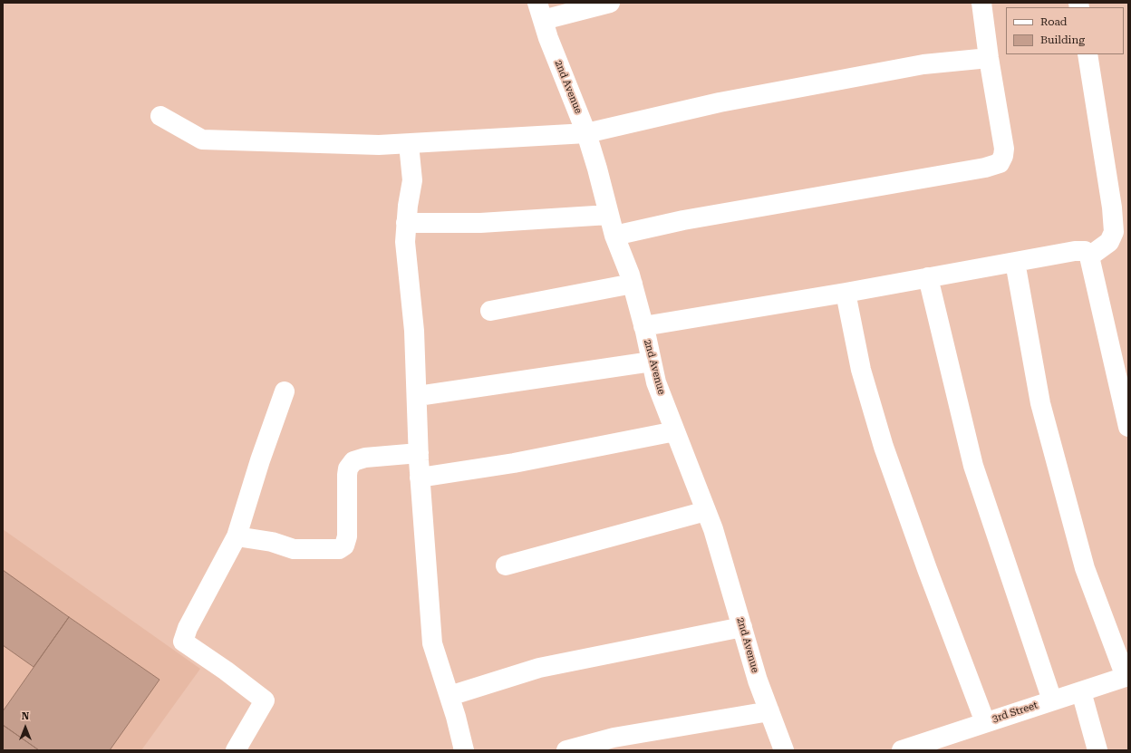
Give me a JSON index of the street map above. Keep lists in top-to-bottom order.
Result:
{
  "streets": {
    "street": ["2nd Avenue", "3rd Street"]
  },
  "legend": ["Road", "Building"],
  "north": "top"
}
